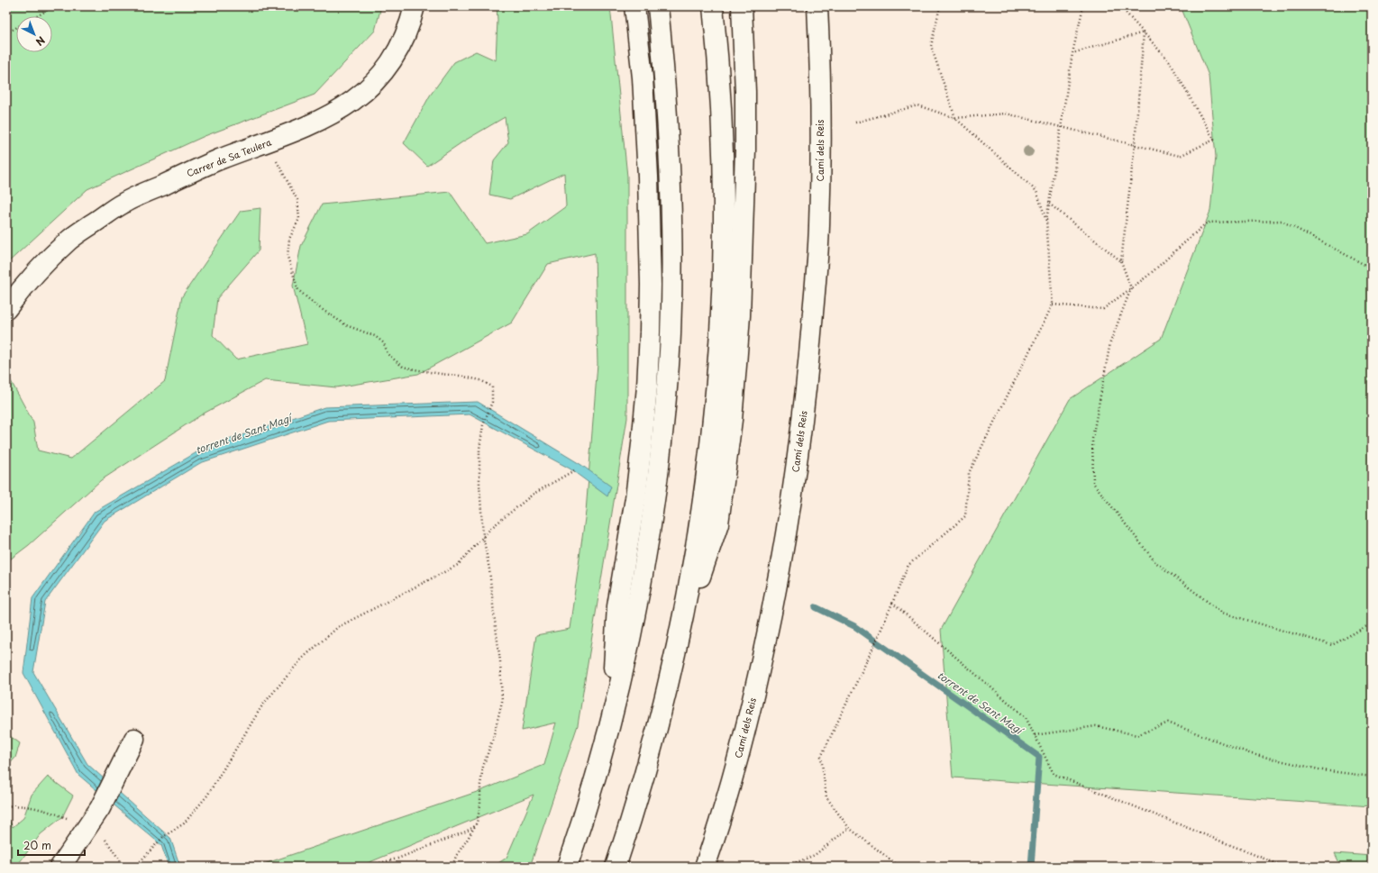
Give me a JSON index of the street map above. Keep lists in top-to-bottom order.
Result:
{
  "streets": {
    "main road": ["Camí dels Reis", "Carrer de Sa Teulera"]
  },
  "water": ["torrent de Sant Magí"],
  "scale_bar": "20 m",
  "north": "bottom right"
}
